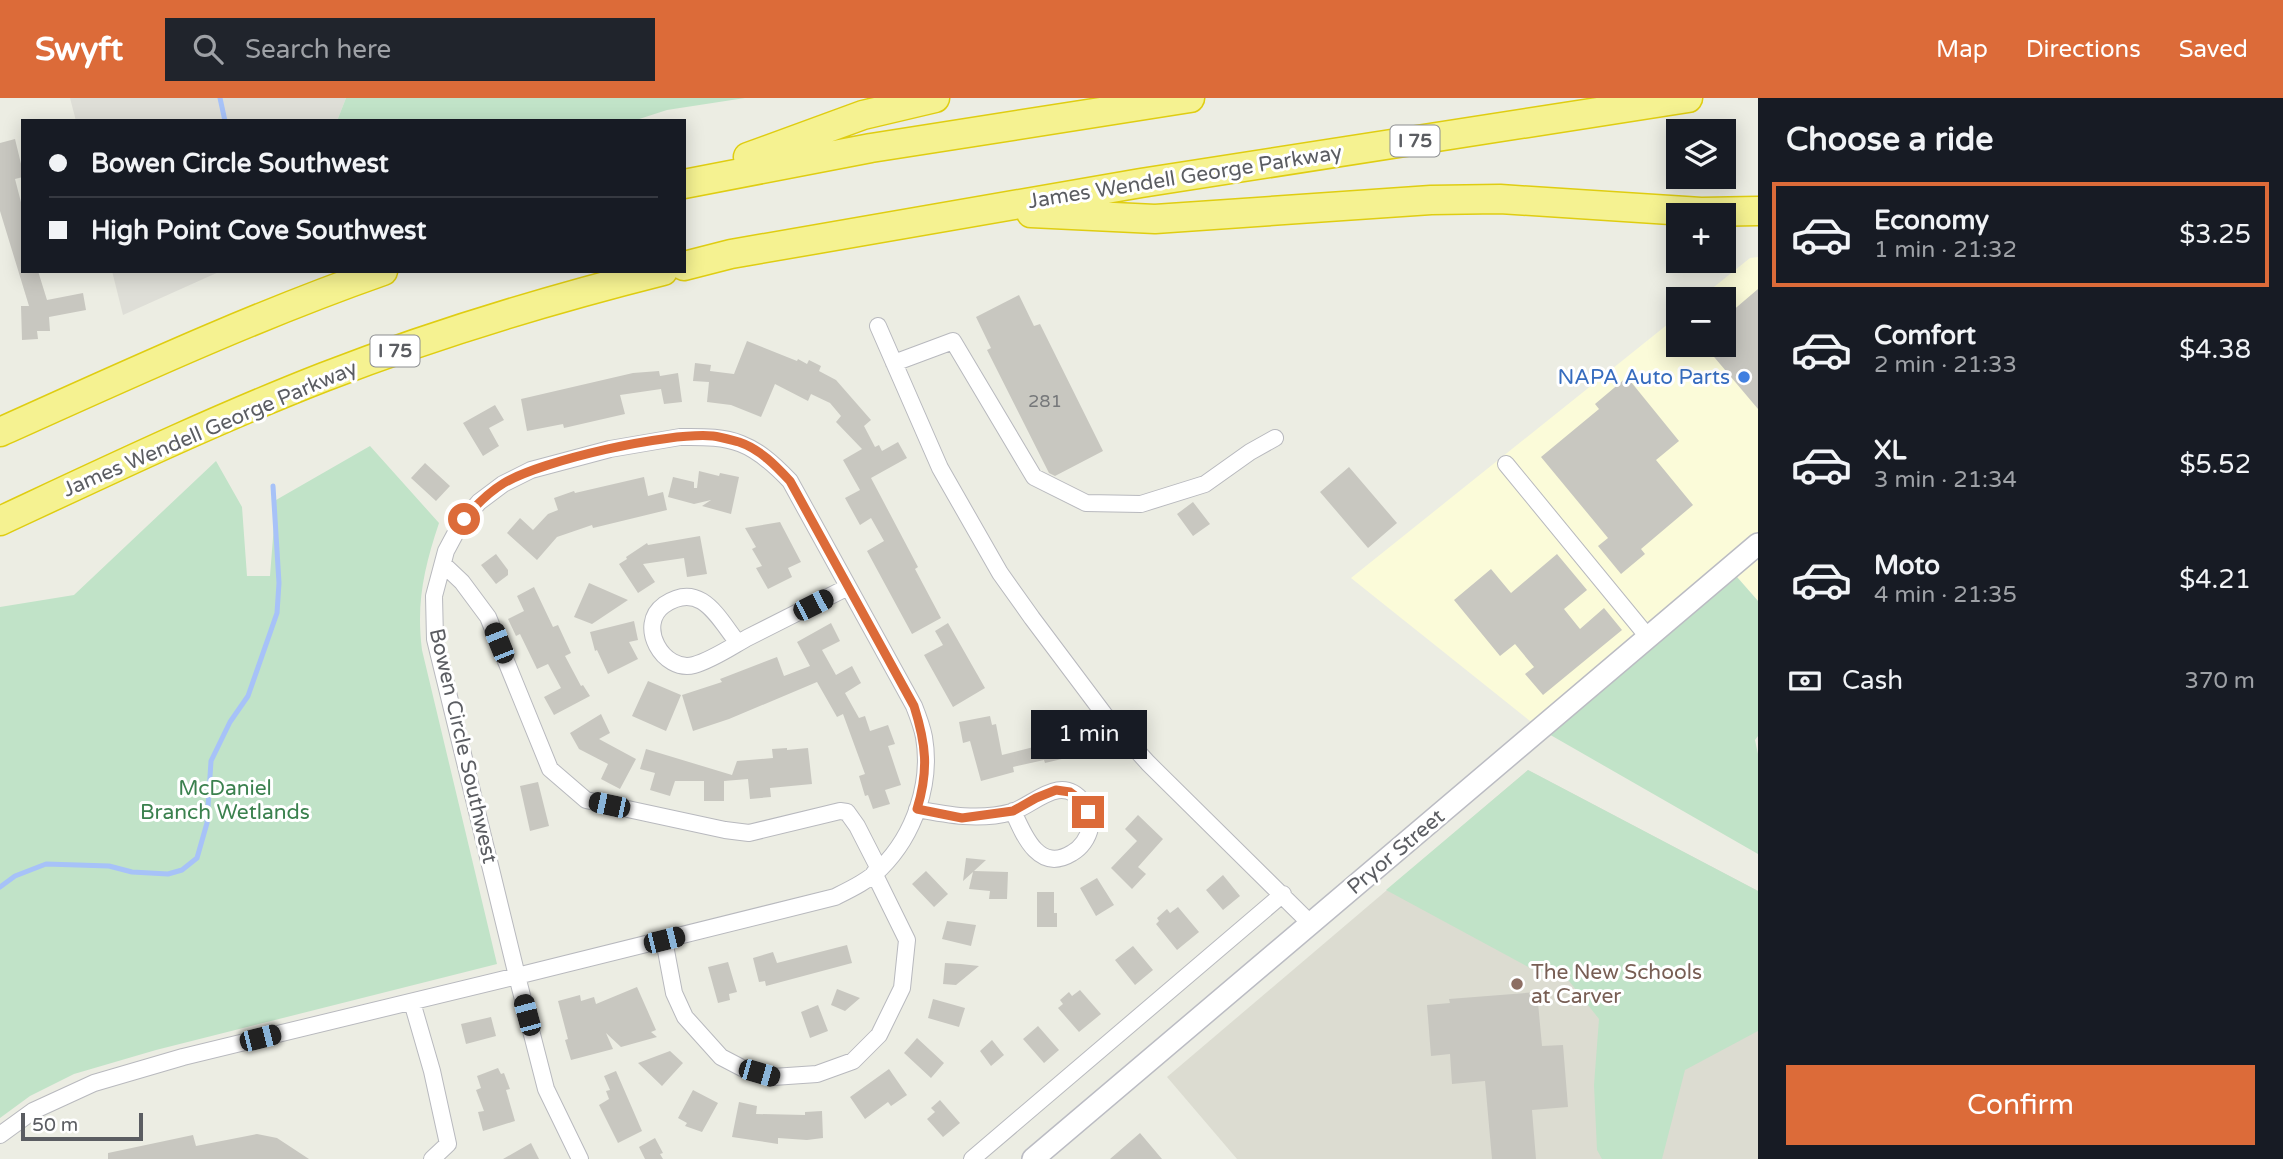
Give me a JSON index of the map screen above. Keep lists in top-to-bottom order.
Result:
{
  "streets": {
    "highway": ["I 75", "James Wendell George Parkway"],
    "main road": ["Pryor Street"],
    "street": ["Bowen Circle Southwest"]
  },
  "parks": ["McDaniel Branch Wetlands"],
  "places": ["NAPA Auto Parts", "The New Schools at Carver"],
  "house_numbers": ["281"],
  "scale_bar": "50 m",
  "page": {
    "header": "Swyft",
    "search": "Search here",
    "nav": ["Map", "Directions", "Saved"],
    "heading": "Choose a ride",
    "map_buttons": ["+", "−"],
    "banner": ["Bowen Circle Southwest", "High Point Cove Southwest"],
    "list": [
      {
        "name": "Economy",
        "note": "1 min · 21:32",
        "value": "$3.25"
      },
      {
        "name": "Comfort",
        "note": "2 min · 21:33",
        "value": "$4.38"
      },
      {
        "name": "XL",
        "note": "3 min · 21:34",
        "value": "$5.52"
      },
      {
        "name": "Moto",
        "note": "4 min · 21:35",
        "value": "$4.21"
      }
    ],
    "pay": ["Cash", "370 m"],
    "bubble": "1 min",
    "buttons": "Confirm",
    "scale": "50 m"
  }
}
